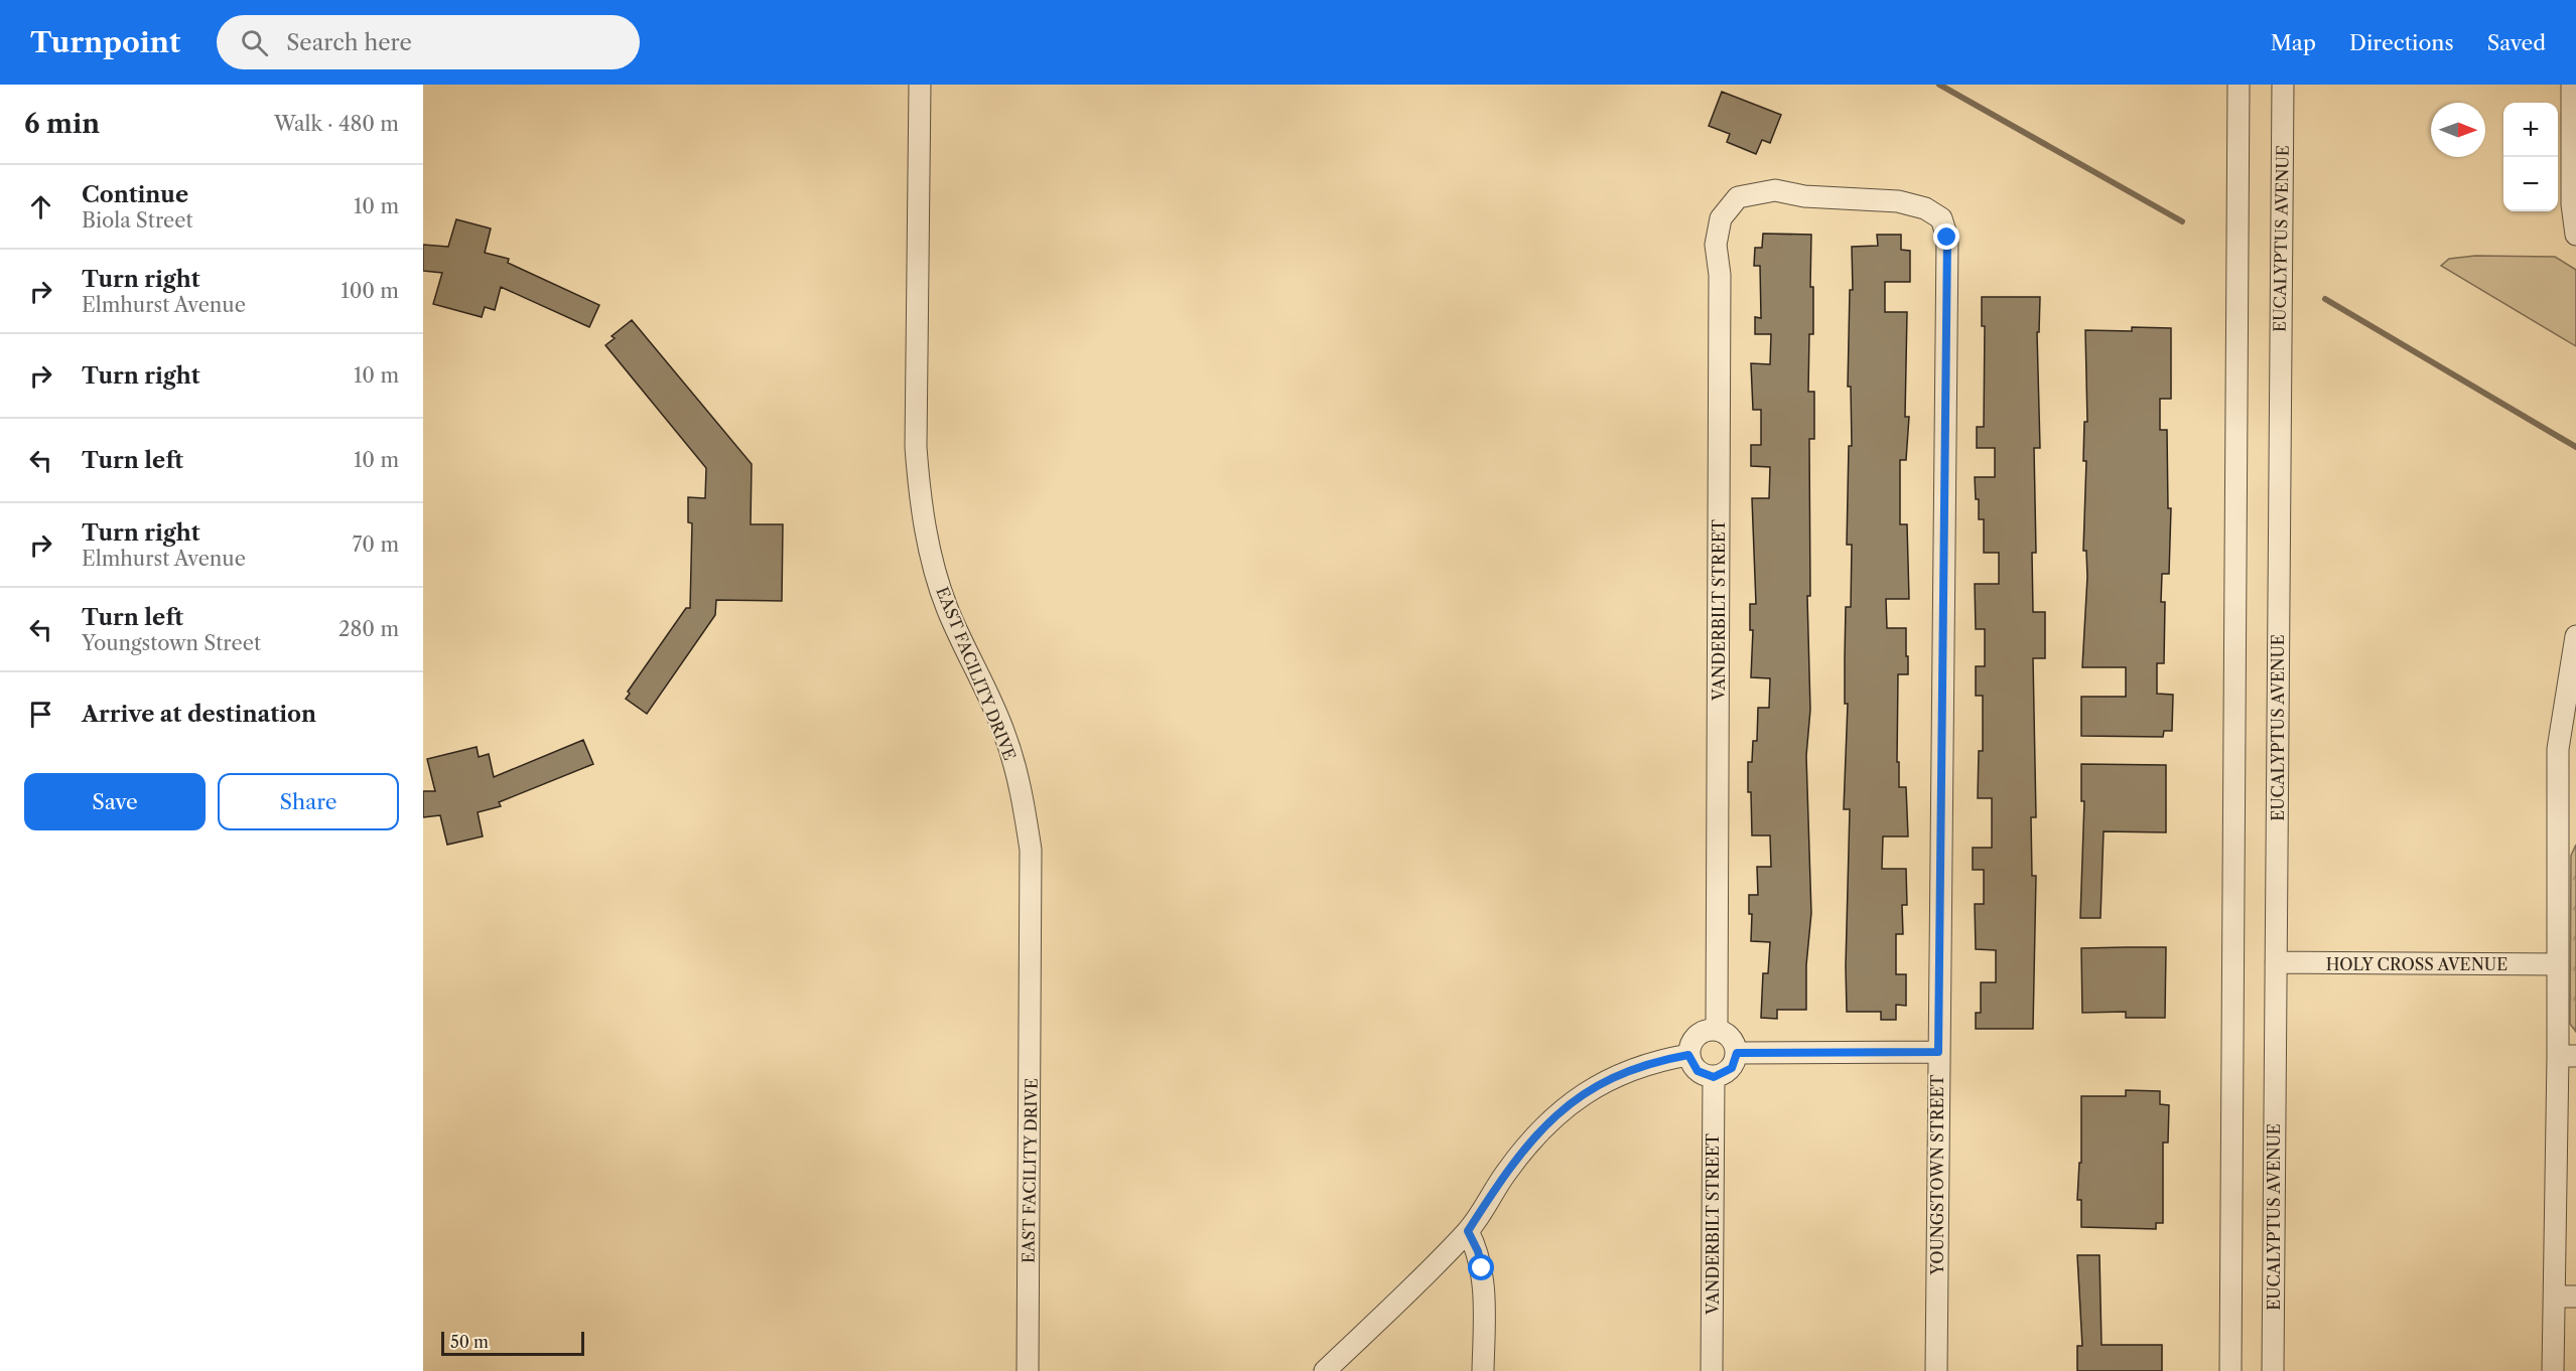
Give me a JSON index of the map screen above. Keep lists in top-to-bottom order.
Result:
{
  "streets": {
    "street": [
      "EUCALYPTUS AVENUE",
      "VANDERBILT STREET",
      "EAST FACILITY DRIVE",
      "HOLY CROSS AVENUE",
      "YOUNGSTOWN STREET"
    ]
  },
  "crossings": [
    ["EUCALYPTUS AVENUE", "HOLY CROSS AVENUE"],
    ["VANDERBILT STREET", "YOUNGSTOWN STREET"]
  ],
  "scale_bar": "50 m",
  "north": "right",
  "page": {
    "header": "Turnpoint",
    "search": "Search here",
    "nav": ["Map", "Directions", "Saved"],
    "heading": ["6 min", "Walk · 480 m"],
    "map_buttons": ["+", "−"],
    "list": [
      ["Continue", "Biola Street", "10 m"],
      ["Turn right", "Elmhurst Avenue", "100 m"],
      ["Turn right", "10 m"],
      ["Turn left", "10 m"],
      ["Turn right", "Elmhurst Avenue", "70 m"],
      ["Turn left", "Youngstown Street", "280 m"],
      "Arrive at destination"
    ],
    "buttons": ["Save", "Share"],
    "scale": "50 m"
  }
}
